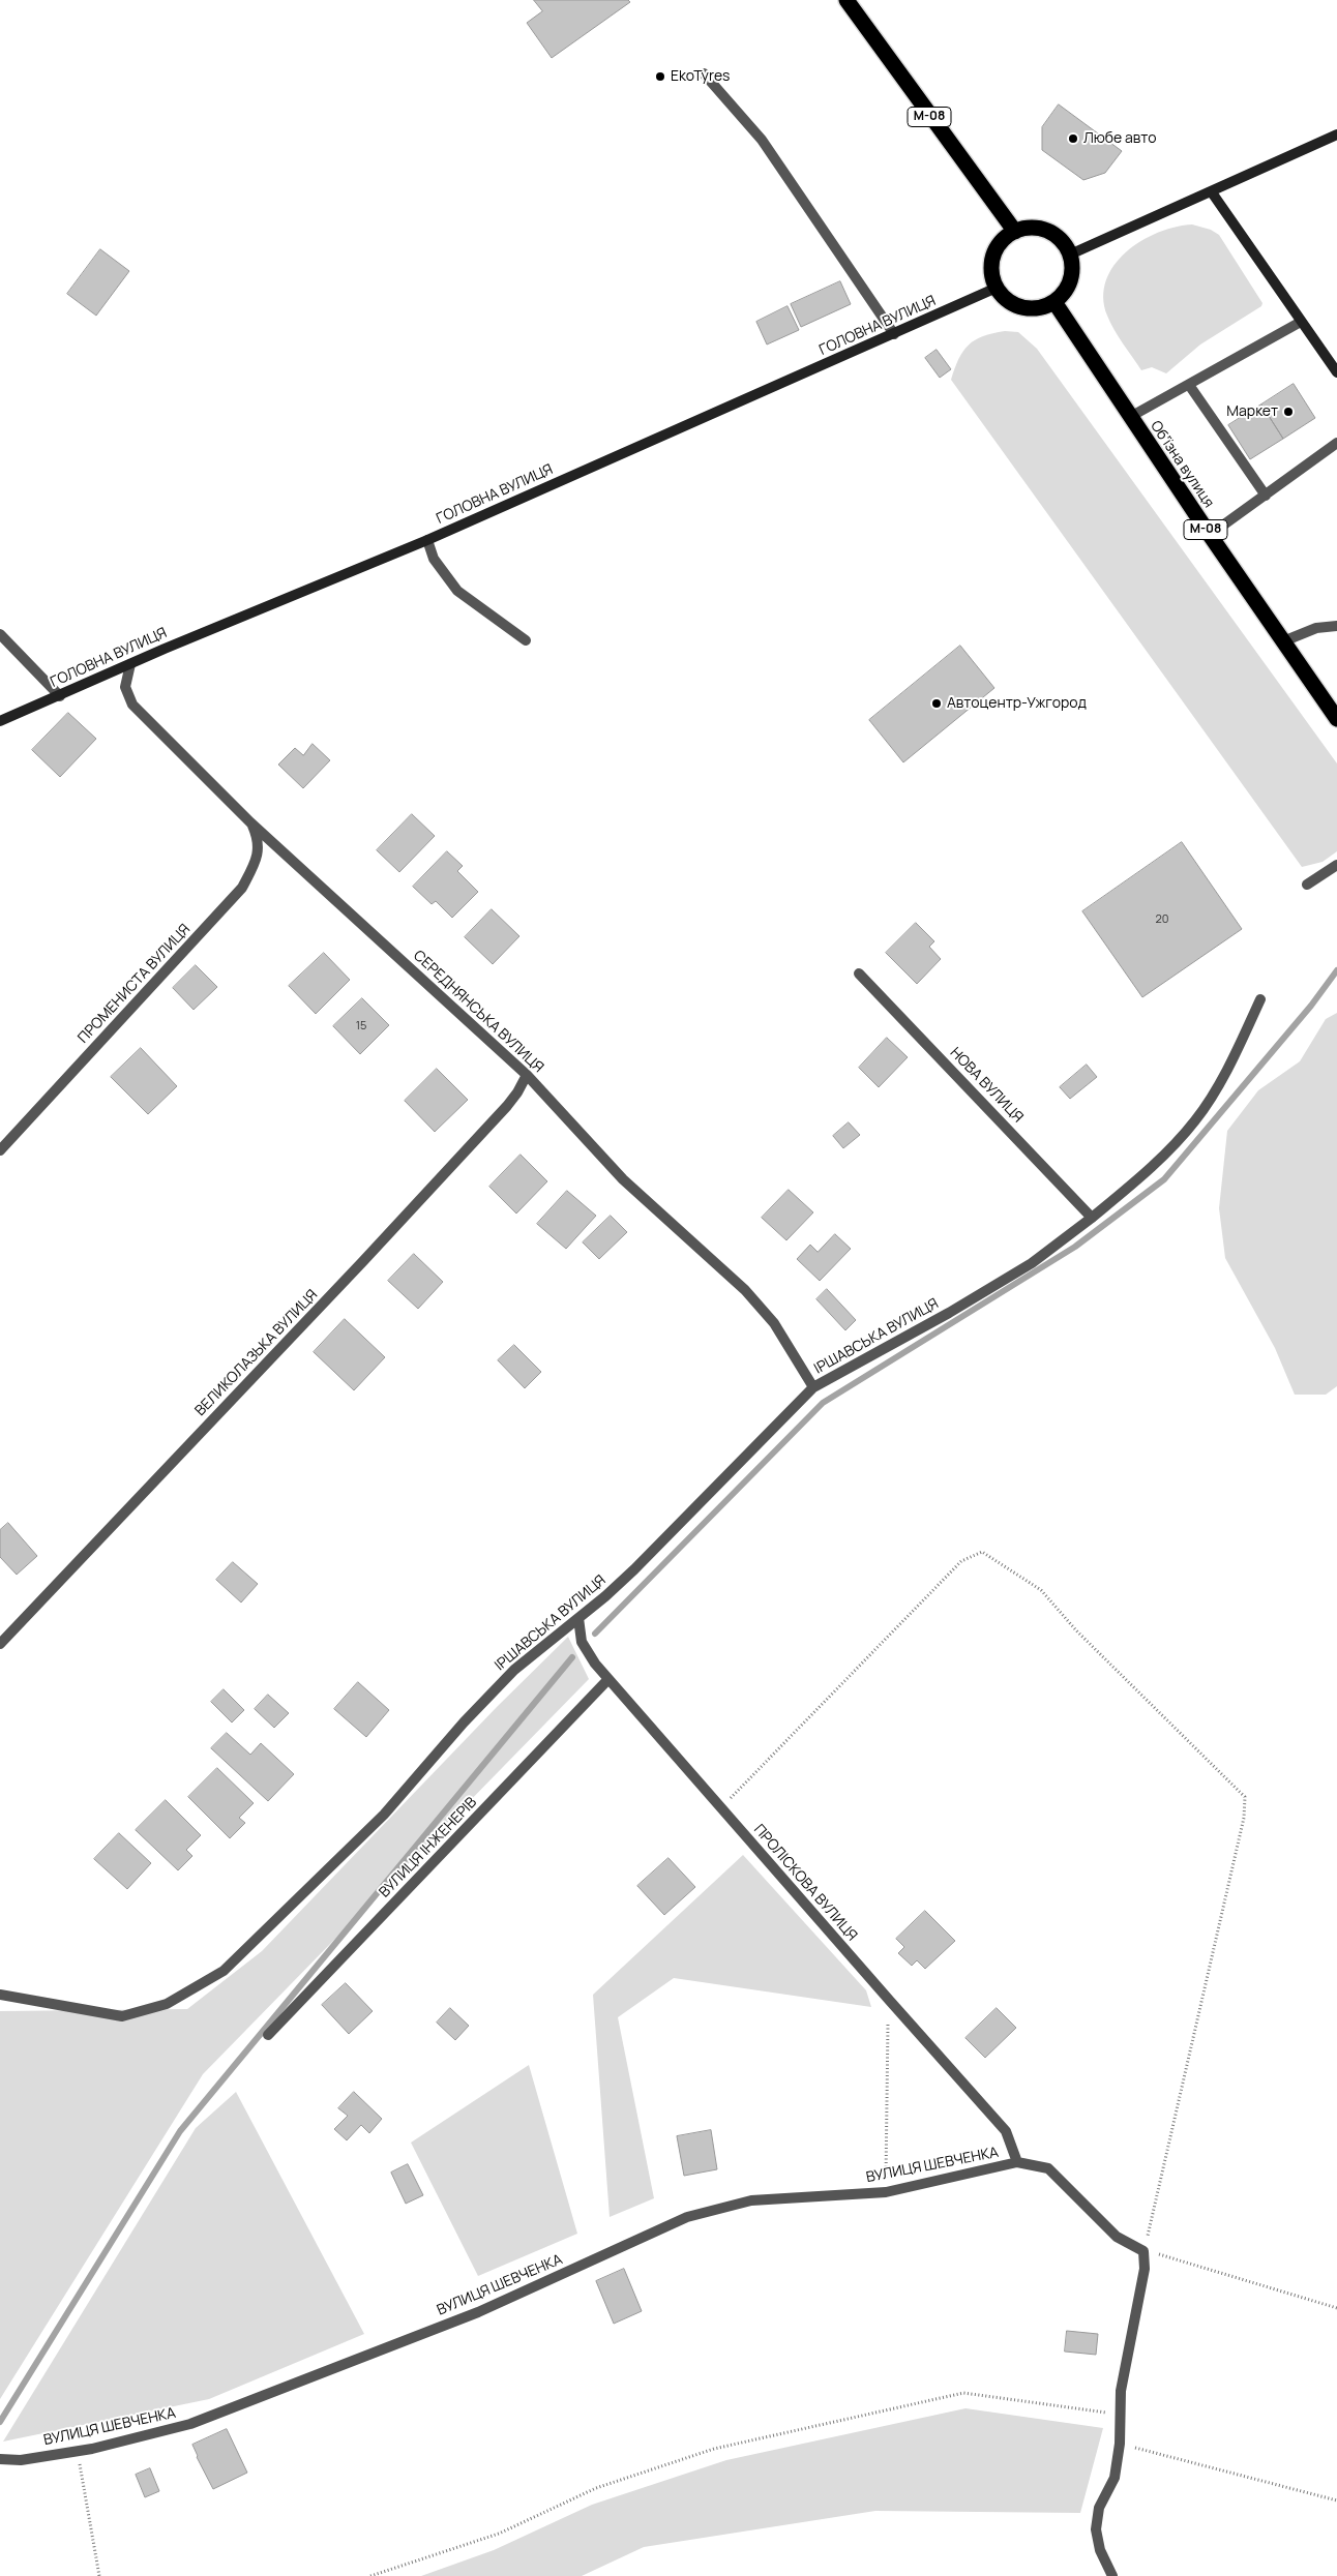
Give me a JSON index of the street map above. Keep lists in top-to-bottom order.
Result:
{
  "streets": {
    "highway": ["М-08", "Обʼїзна вулиця"],
    "street": [
      "ГОЛОВНА ВУЛИЦЯ",
      "ПРОМЕНИСТА ВУЛИЦЯ",
      "СЕРЕДНЯНСЬКА ВУЛИЦЯ",
      "НОВА ВУЛИЦЯ",
      "ІРШАВСЬКА ВУЛИЦЯ",
      "ВЕЛИКОЛАЗЬКА ВУЛИЦЯ",
      "ВУЛИЦЯ ІНЖЕНЕРІВ",
      "ПРОЛІСКОВА ВУЛИЦЯ",
      "ВУЛИЦЯ ШЕВЧЕНКА"
    ]
  },
  "crossings": [
    ["М-08", "ГОЛОВНА ВУЛИЦЯ"],
    ["М-08", "Обʼїзна вулиця"],
    ["ГОЛОВНА ВУЛИЦЯ", "Обʼїзна вулиця"],
    ["ГОЛОВНА ВУЛИЦЯ", "СЕРЕДНЯНСЬКА ВУЛИЦЯ"],
    ["ПРОМЕНИСТА ВУЛИЦЯ", "СЕРЕДНЯНСЬКА ВУЛИЦЯ"],
    ["СЕРЕДНЯНСЬКА ВУЛИЦЯ", "ІРШАВСЬКА ВУЛИЦЯ"],
    ["СЕРЕДНЯНСЬКА ВУЛИЦЯ", "ВЕЛИКОЛАЗЬКА ВУЛИЦЯ"],
    ["НОВА ВУЛИЦЯ", "ІРШАВСЬКА ВУЛИЦЯ"],
    ["ІРШАВСЬКА ВУЛИЦЯ", "ПРОЛІСКОВА ВУЛИЦЯ"],
    ["ВУЛИЦЯ ІНЖЕНЕРІВ", "ПРОЛІСКОВА ВУЛИЦЯ"],
    ["ПРОЛІСКОВА ВУЛИЦЯ", "ВУЛИЦЯ ШЕВЧЕНКА"]
  ],
  "places": [
    "EkoTyres",
    "Любе авто",
    "Маркет",
    "Автоцентр-Ужгород"
  ],
  "house_numbers": ["20", "15"]
}
